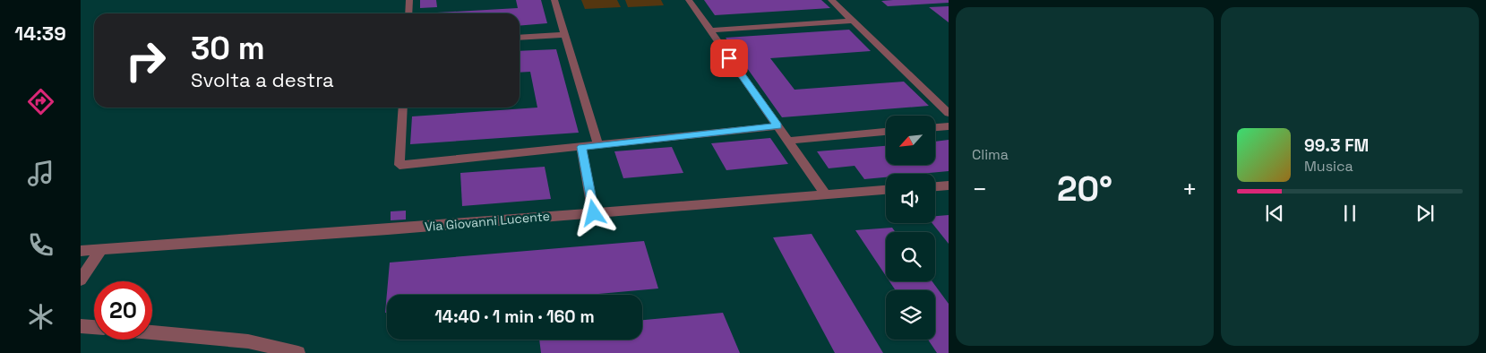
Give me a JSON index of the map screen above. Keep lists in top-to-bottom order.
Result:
{
  "streets": {
    "street": ["Via Giovanni Lucente"]
  },
  "north": "bottom left",
  "page": {
    "tabs": "14:39",
    "tile": "Clima",
    "turn": ["30 m", "Svolta a destra"],
    "song": ["99.3 FM", "Musica"],
    "heat": ["−", "20°", "+"],
    "limit": "20",
    "trip": "14:40 · 1 min · 160 m"
  }
}
